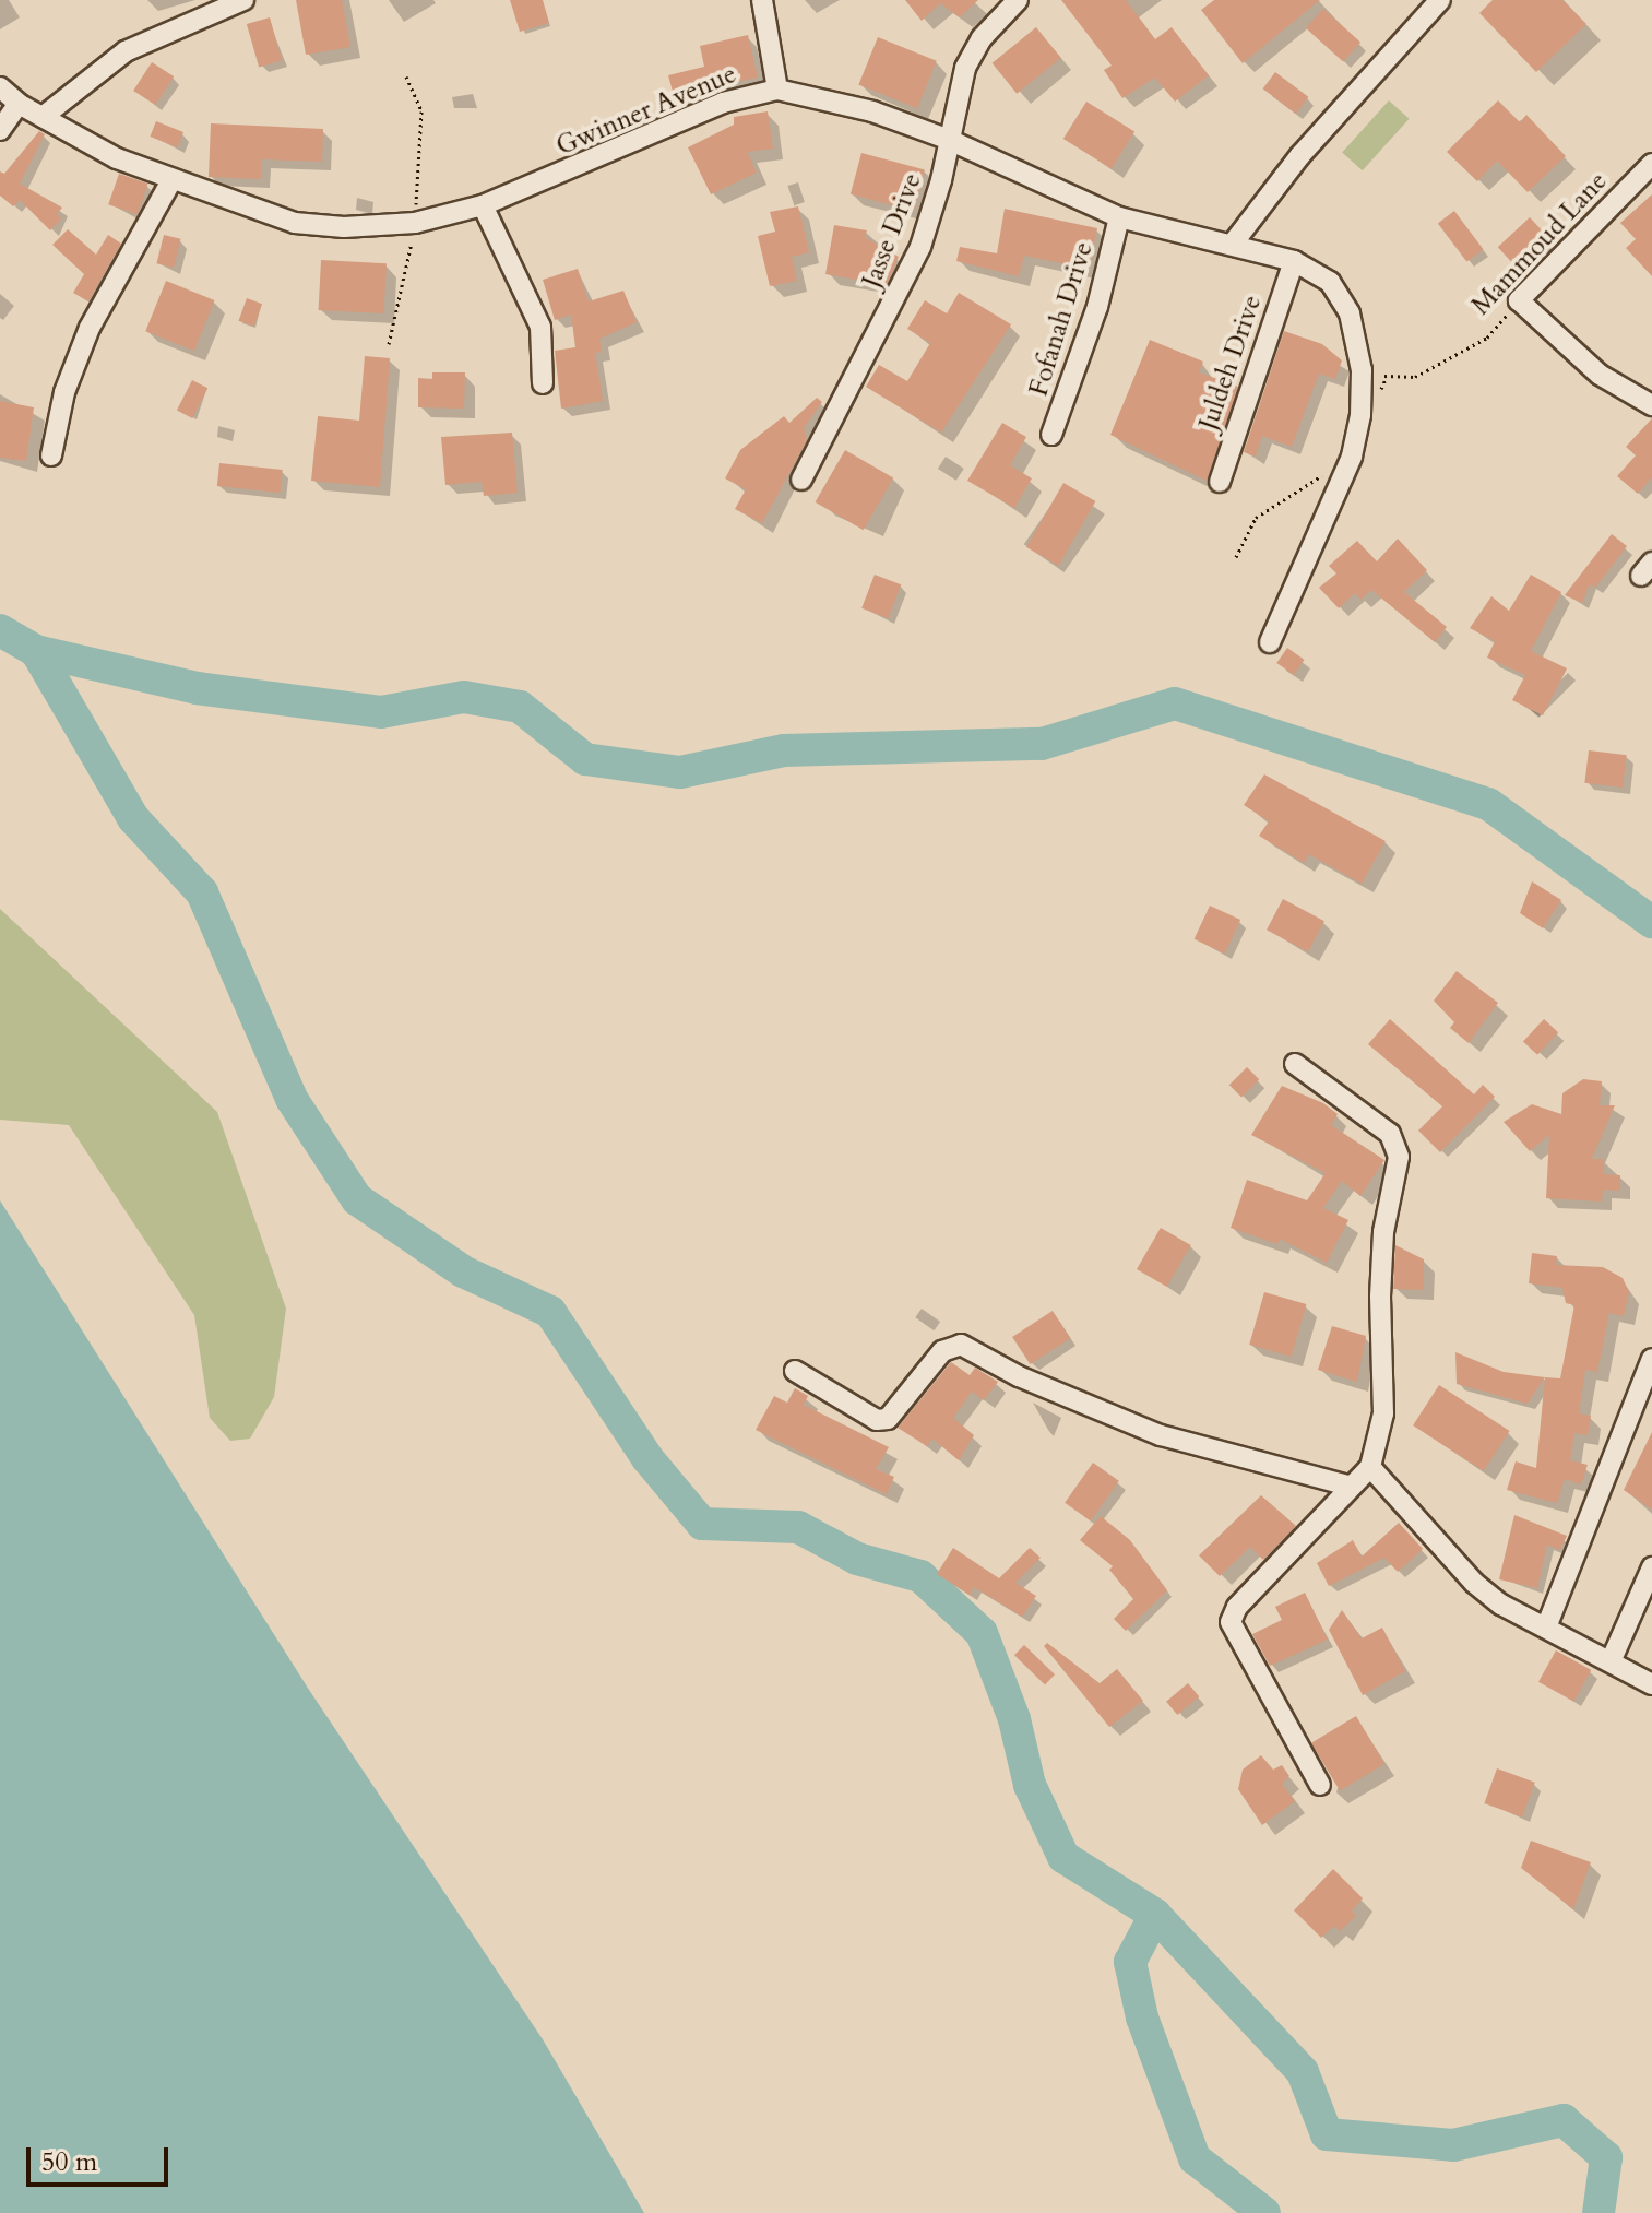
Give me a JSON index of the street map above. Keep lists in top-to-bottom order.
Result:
{
  "streets": {
    "street": [
      "Gwinner Avenue",
      "Jasse Drive",
      "Mammoud Lane",
      "Fofanah Drive",
      "Juldeh Drive"
    ]
  },
  "crossings": [
    ["Gwinner Avenue", "Jasse Drive"],
    ["Gwinner Avenue", "Mammoud Lane"],
    ["Gwinner Avenue", "Fofanah Drive"],
    ["Gwinner Avenue", "Juldeh Drive"]
  ],
  "scale_bar": "50 m"
}
